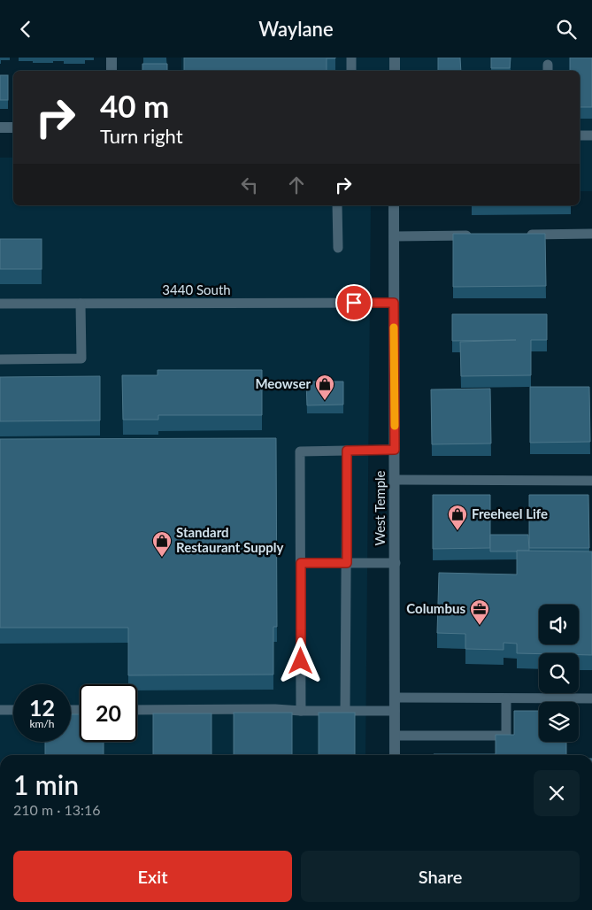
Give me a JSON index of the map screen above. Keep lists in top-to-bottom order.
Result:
{
  "streets": {
    "street": ["West Temple"],
    "lane": ["3440 South"]
  },
  "crossings": [
    ["3440 South", "West Temple"]
  ],
  "places": {
    "shop": ["Meowser", "Freeheel Life", "Standard Restaurant Supply"],
    "office": ["Columbus"]
  },
  "page": {
    "header": "Waylane",
    "turn": ["40 m", "Turn right"],
    "speed": "12 km/h",
    "limit": "20",
    "heading": ["1 min", "210 m · 13:16"],
    "buttons": ["Exit", "Share"]
  }
}
